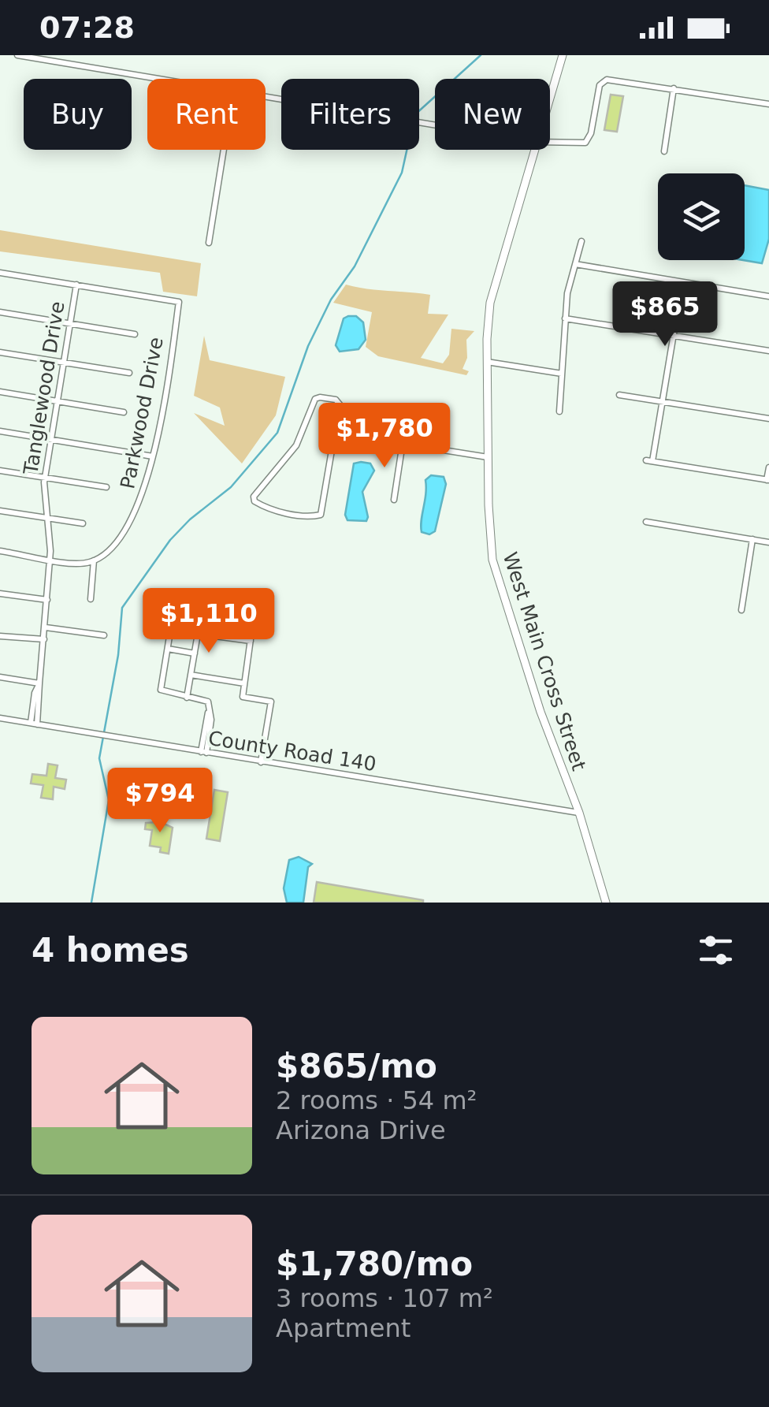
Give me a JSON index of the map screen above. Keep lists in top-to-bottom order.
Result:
{
  "streets": {
    "main road": ["West Main Cross Street"],
    "street": ["Tanglewood Drive", "Parkwood Drive", "County Road 140"]
  },
  "crossings": [
    ["Tanglewood Drive", "Parkwood Drive"],
    ["Tanglewood Drive", "County Road 140"],
    ["West Main Cross Street", "County Road 140"]
  ],
  "page": {
    "status": "07:28",
    "chip": [
      "Buy",
      "Rent",
      "Filters",
      "New"
    ],
    "price": [
      "$865",
      "$1,780",
      "$1,110",
      "$794"
    ],
    "heading": "4 homes",
    "list": [
      {
        "name": "$865/mo",
        "note": "2 rooms · 54 m² · Arizona Drive"
      },
      {
        "name": "$1,780/mo",
        "note": "3 rooms · 107 m² · Apartment"
      }
    ]
  }
}
